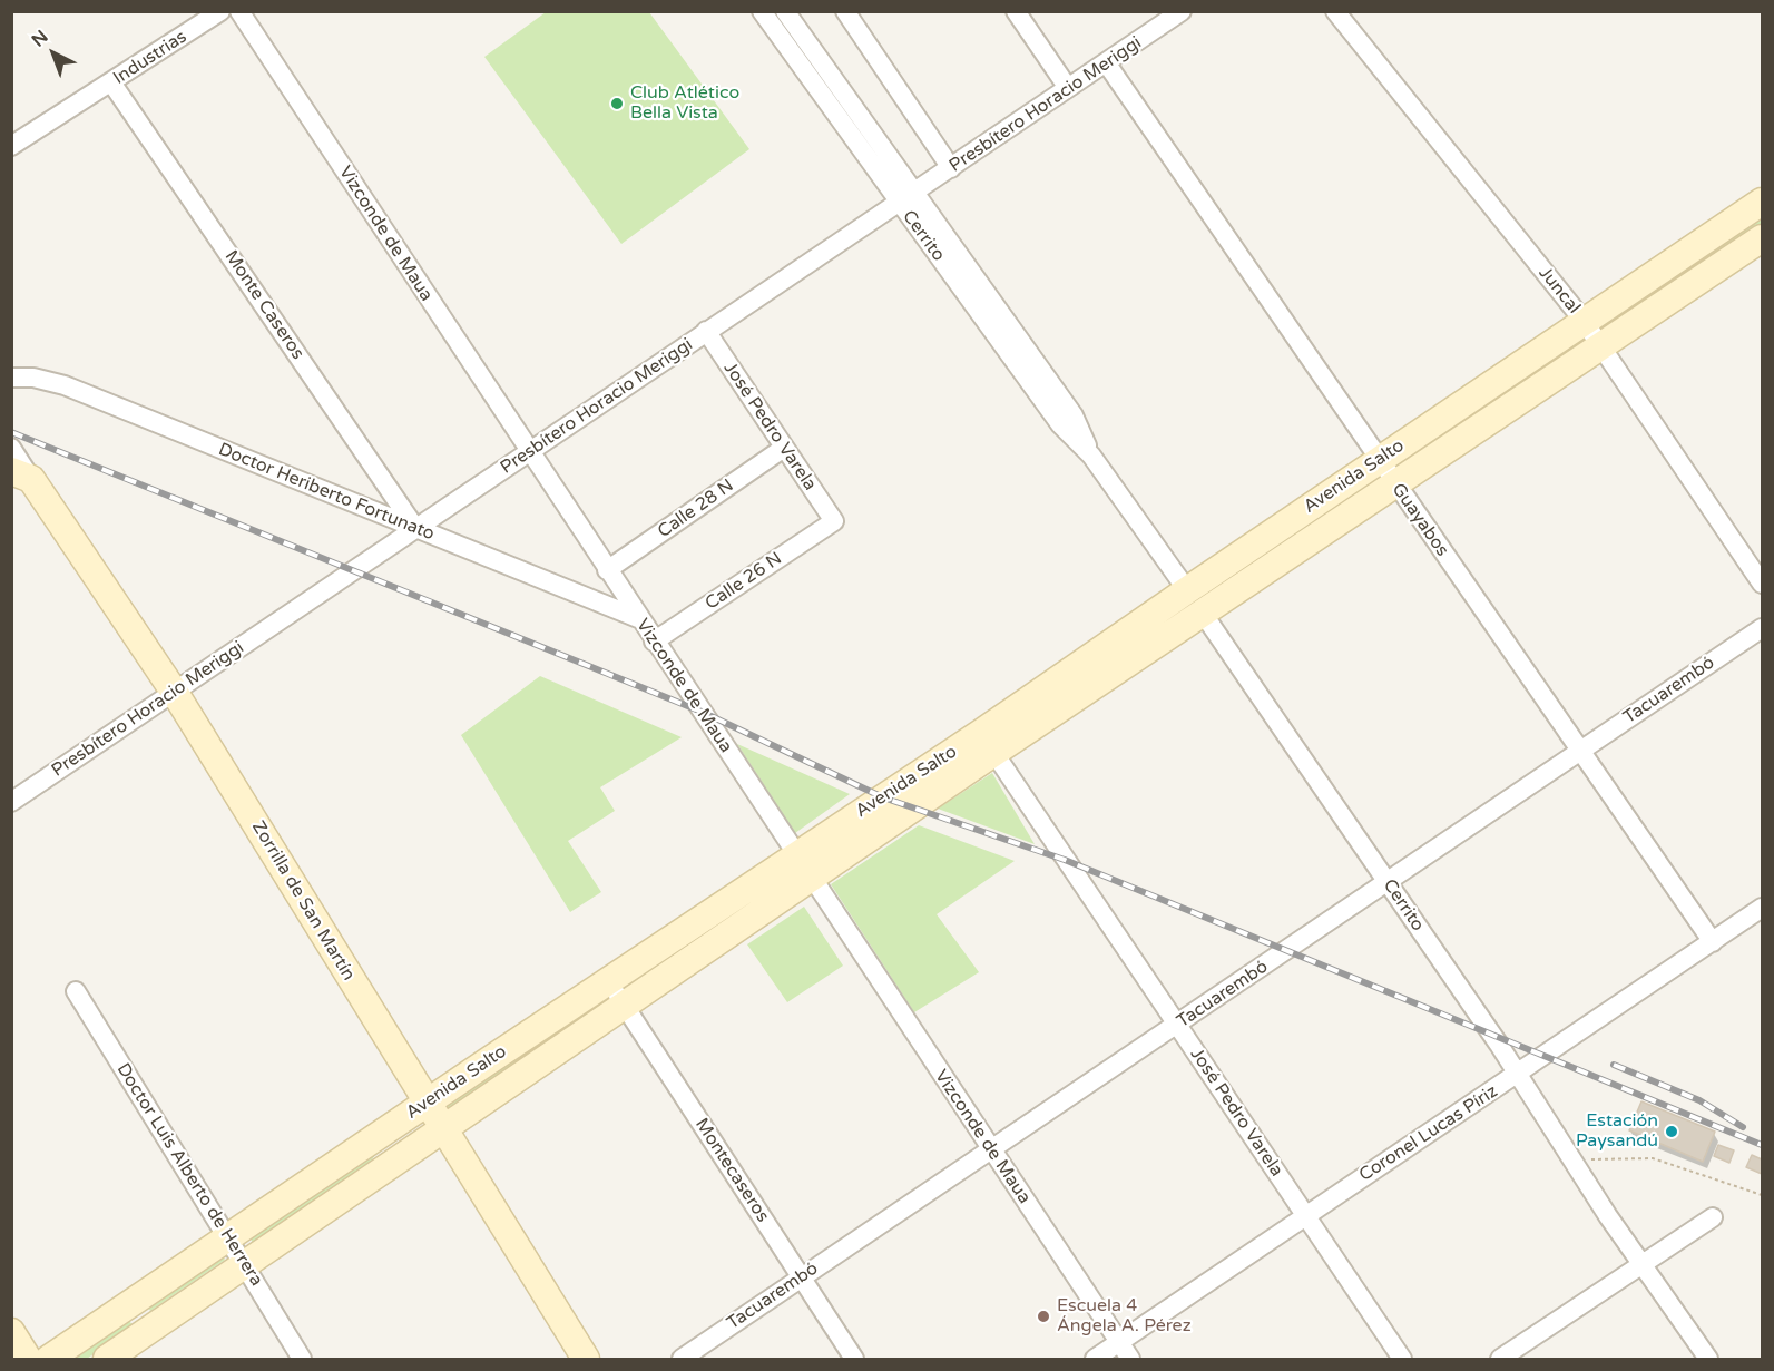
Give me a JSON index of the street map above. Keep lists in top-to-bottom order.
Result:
{
  "streets": {
    "street": [
      "Industrias",
      "Presbítero Horacio Meriggi",
      "Vizconde de Maua",
      "Cerrito",
      "Juncal",
      "Monte Caseros",
      "José Pedro Varela",
      "Avenida Salto",
      "Doctor Heriberto Fortunato",
      "Calle 28 N",
      "Guayabos",
      "Calle 26 N",
      "Tacuarembó",
      "Zorrilla de San Martín",
      "Coronel Lucas Píriz",
      "Montecaseros",
      "Doctor Luis Alberto de Herrera"
    ]
  },
  "crossings": [
    ["Industrias", "Monte Caseros"],
    ["Presbítero Horacio Meriggi", "Vizconde de Maua"],
    ["Presbítero Horacio Meriggi", "Cerrito"],
    ["Presbítero Horacio Meriggi", "Monte Caseros"],
    ["Presbítero Horacio Meriggi", "José Pedro Varela"],
    ["Presbítero Horacio Meriggi", "Doctor Heriberto Fortunato"],
    ["Presbítero Horacio Meriggi", "Guayabos"],
    ["Presbítero Horacio Meriggi", "Zorrilla de San Martín"],
    ["Vizconde de Maua", "Avenida Salto"],
    ["Vizconde de Maua", "Doctor Heriberto Fortunato"],
    ["Vizconde de Maua", "Calle 28 N"],
    ["Vizconde de Maua", "Calle 26 N"],
    ["Vizconde de Maua", "Tacuarembó"],
    ["Vizconde de Maua", "Coronel Lucas Píriz"],
    ["Cerrito", "Avenida Salto"],
    ["Cerrito", "Tacuarembó"],
    ["Cerrito", "Coronel Lucas Píriz"],
    ["Juncal", "Avenida Salto"],
    ["Monte Caseros", "Doctor Heriberto Fortunato"],
    ["José Pedro Varela", "Avenida Salto"],
    ["José Pedro Varela", "Calle 28 N"],
    ["José Pedro Varela", "Calle 26 N"],
    ["José Pedro Varela", "Tacuarembó"],
    ["José Pedro Varela", "Coronel Lucas Píriz"],
    ["Avenida Salto", "Guayabos"],
    ["Avenida Salto", "Zorrilla de San Martín"],
    ["Avenida Salto", "Montecaseros"],
    ["Avenida Salto", "Doctor Luis Alberto de Herrera"],
    ["Guayabos", "Tacuarembó"],
    ["Guayabos", "Coronel Lucas Píriz"],
    ["Tacuarembó", "Montecaseros"]
  ],
  "places": ["Club Atlético Bella Vista", "Estación Paysandú", "Escuela 4 Ángela A. Pérez"],
  "north": "top left"
}
